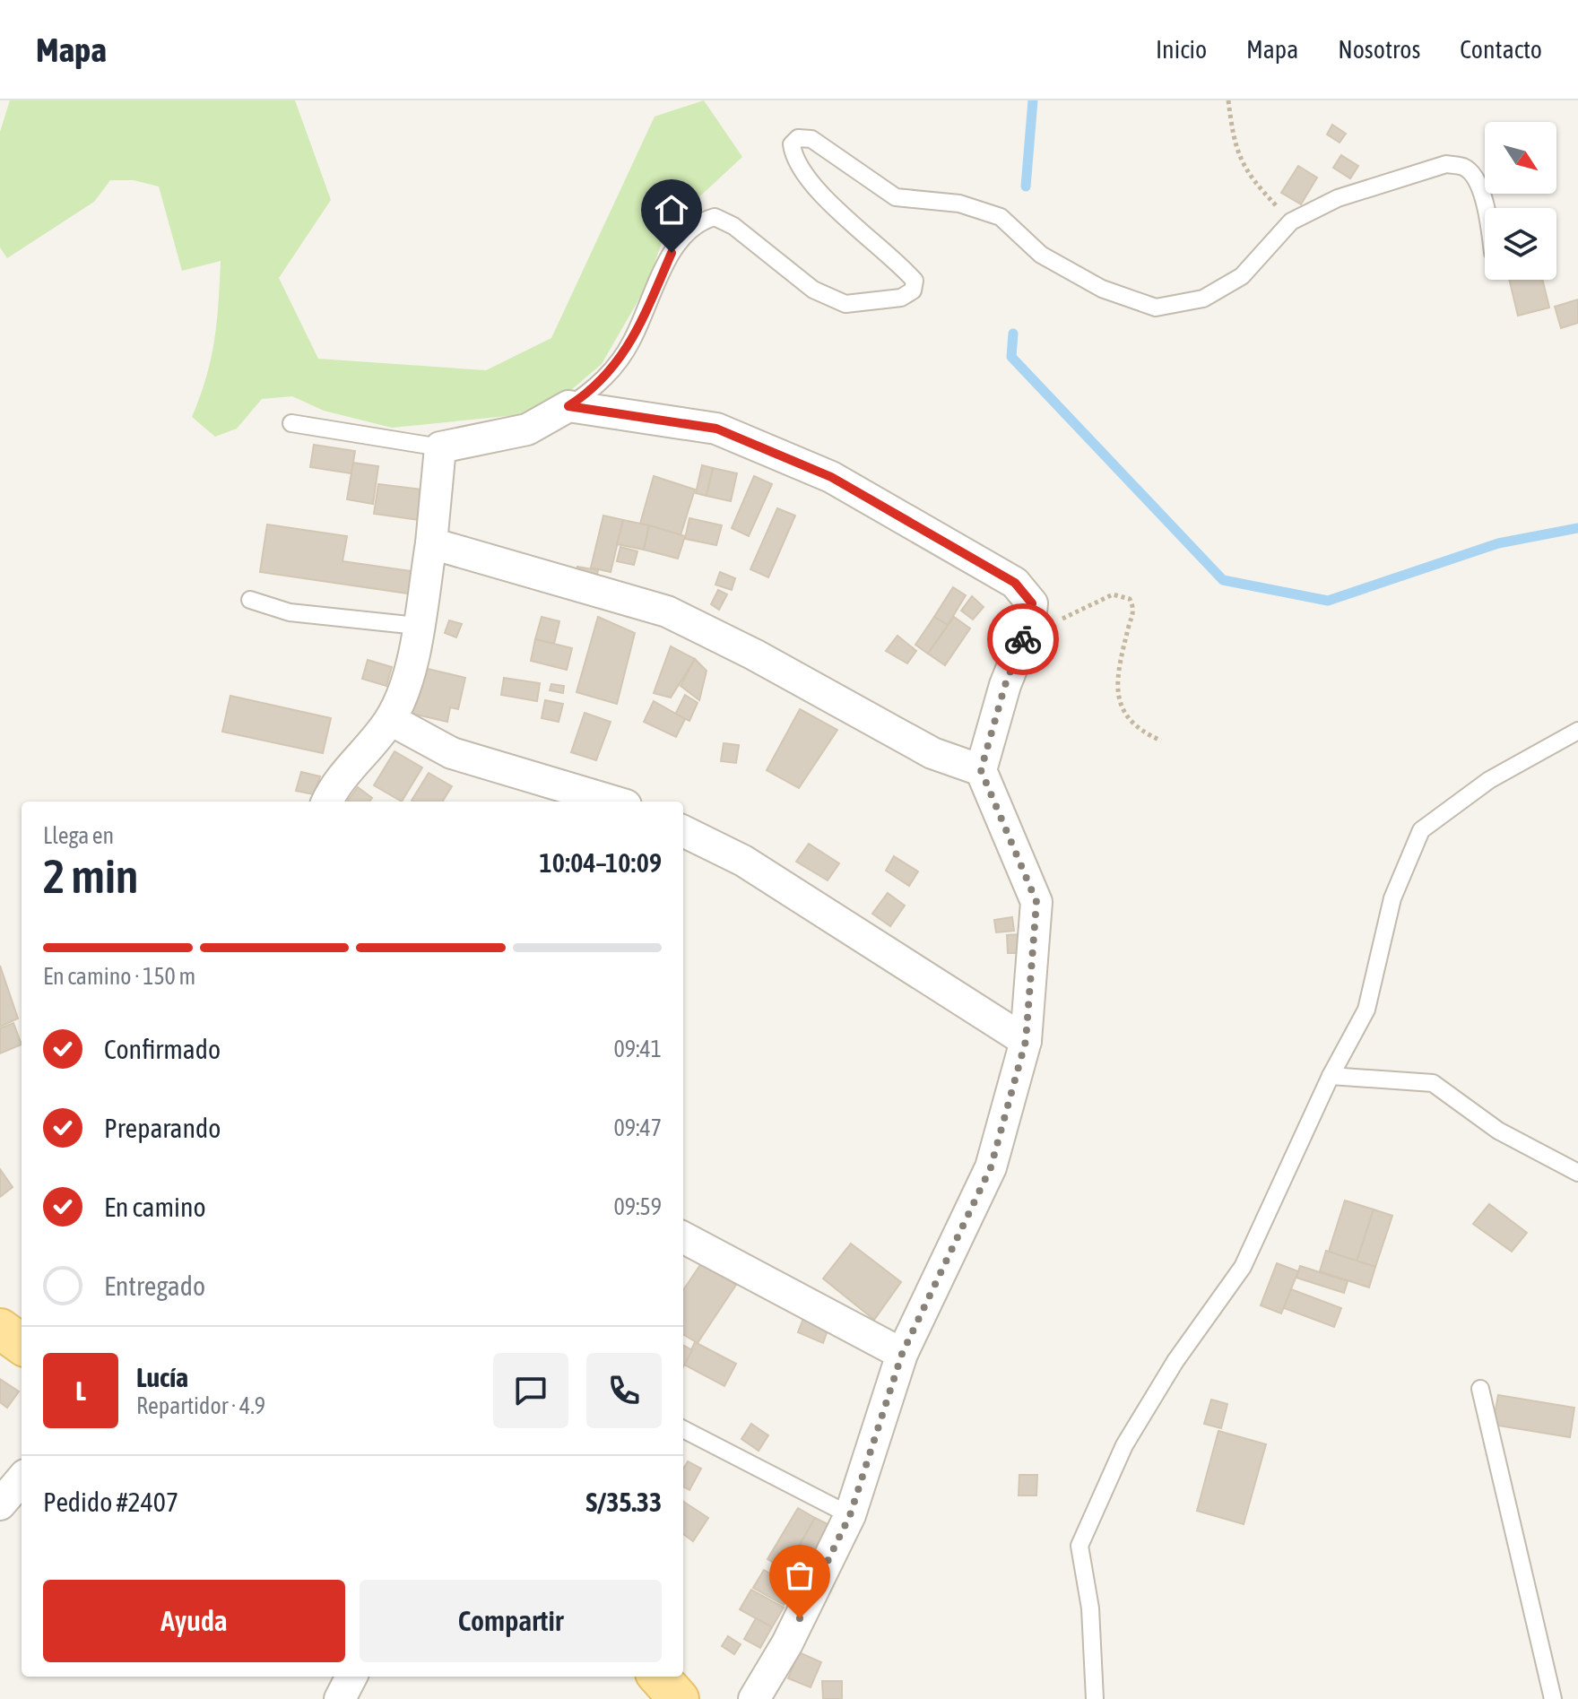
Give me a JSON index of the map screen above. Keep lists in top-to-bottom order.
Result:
{
  "north": "bottom right",
  "page": {
    "header": "Mapa",
    "nav": [
      "Inicio",
      "Mapa",
      "Nosotros",
      "Contacto"
    ],
    "heading": ["2 min", "Llega en", "10:04–10:09"],
    "panel": [
      "Lucía",
      "Repartidor · 4.9",
      "Pedido #2407",
      "S/35.33"
    ],
    "bar": "En camino · 150 m",
    "list": [
      ["Confirmado", "09:41"],
      ["Preparando", "09:47"],
      ["En camino", "09:59"],
      "Entregado"
    ],
    "round": "L",
    "buttons": ["Ayuda", "Compartir"]
  }
}
